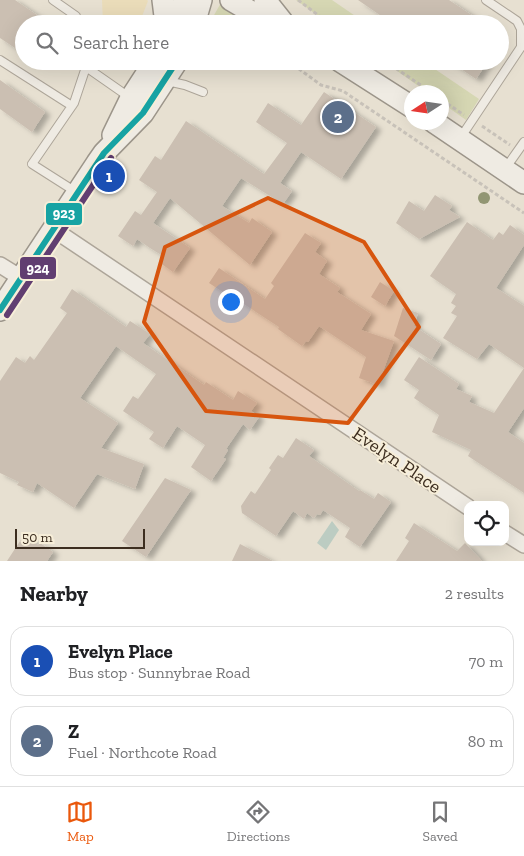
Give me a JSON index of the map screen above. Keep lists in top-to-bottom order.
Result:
{
  "streets": {
    "street": ["Evelyn Place"]
  },
  "lines": ["transit line 923", "transit line 924"],
  "scale_bar": "50 m",
  "north": "left",
  "page": {
    "search": "Search here",
    "pins": ["2", "1"],
    "scale": "50 m",
    "heading": ["Nearby", "2 results"],
    "list": [
      {
        "mark": "1",
        "name": "Evelyn Place",
        "note": "Bus stop · Sunnybrae Road",
        "value": "70 m"
      },
      {
        "mark": "2",
        "name": "Z",
        "note": "Fuel · Northcote Road",
        "value": "80 m"
      }
    ],
    "nav": ["Map", "Directions", "Saved"]
  }
}
